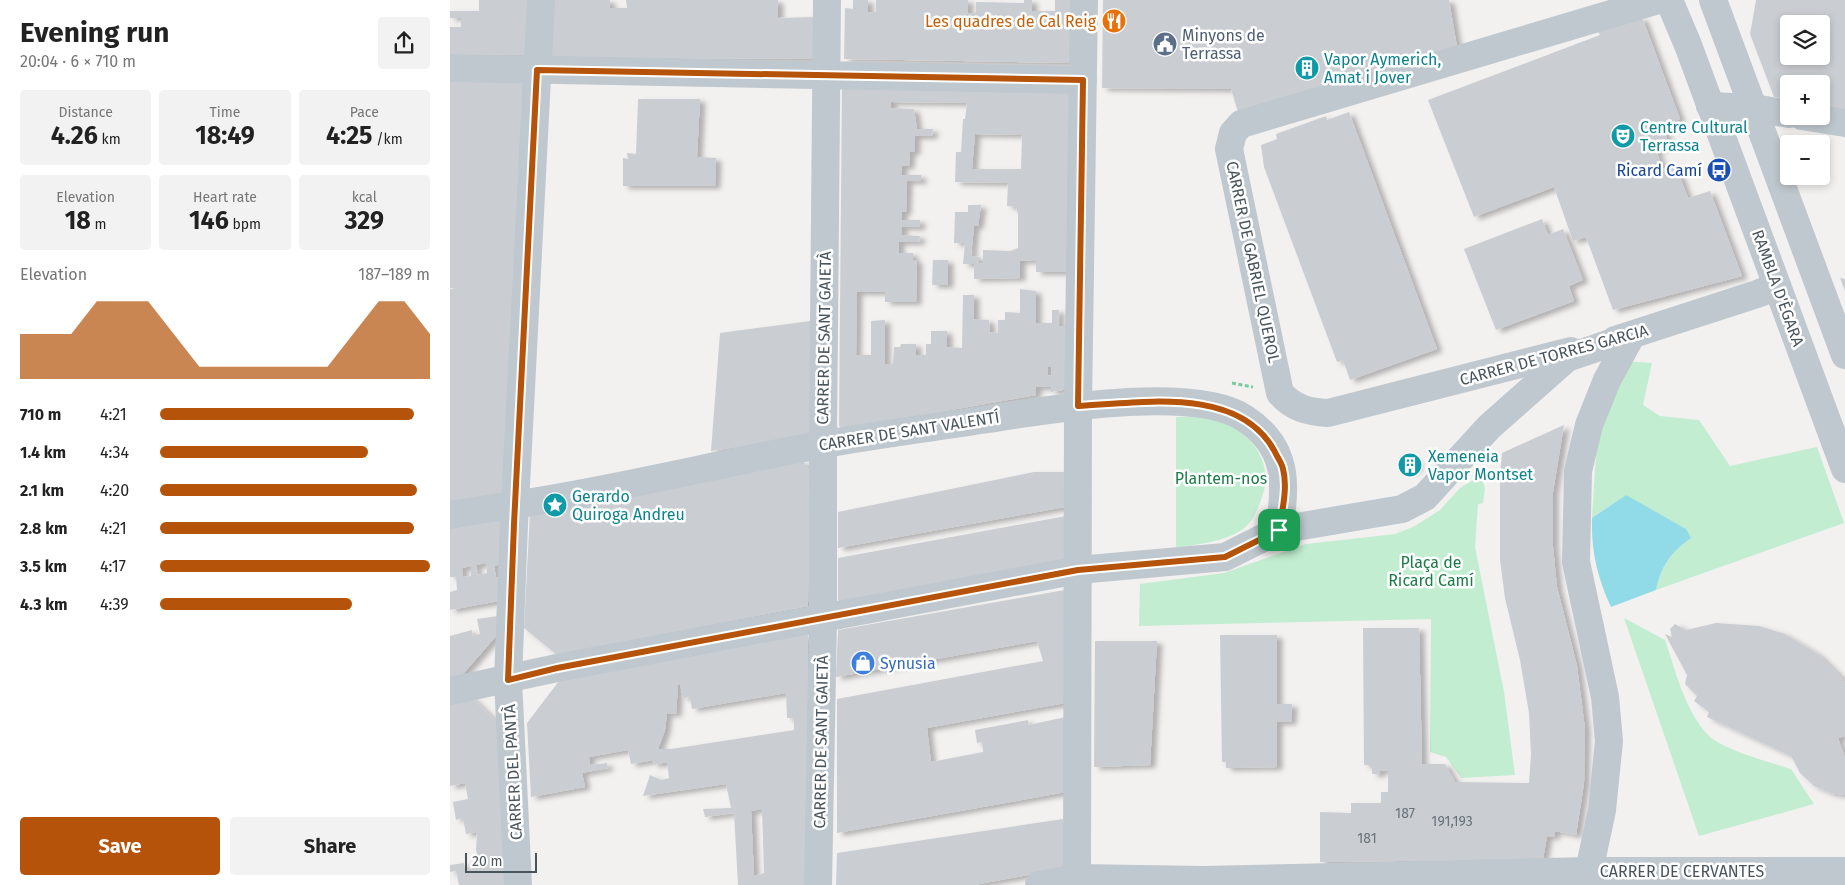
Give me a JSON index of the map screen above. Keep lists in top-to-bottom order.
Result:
{
  "streets": {
    "street": [
      "CARRER DE GABRIEL QUEROL",
      "RAMBLA D'ÈGARA",
      "CARRER DE SANT GAIETÀ",
      "CARRER DE TORRES GARCIA",
      "CARRER DE SANT VALENTÍ",
      "CARRER DEL PANTÀ",
      "CARRER DE CERVANTES"
    ]
  },
  "crossings": [
    ["CARRER DE GABRIEL QUEROL", "CARRER DE TORRES GARCIA"],
    ["RAMBLA D'ÈGARA", "CARRER DE TORRES GARCIA"],
    ["CARRER DE SANT GAIETÀ", "CARRER DE SANT VALENTÍ"],
    ["CARRER DE SANT VALENTÍ", "CARRER DEL PANTÀ"]
  ],
  "parks": ["Plantem-nos", "Plaça de Ricard Camí"],
  "places": {
    "restaurant": ["Les quadres de Cal Reig"],
    "public building": ["Minyons de Terrassa"],
    "building": ["Vapor Aymerich, Amat i Jover", "Xemeneia Vapor Montset"],
    "theatre": ["Centre Cultural Terrassa"],
    "bus stop": ["Ricard Camí"],
    "place": ["Gerardo Quiroga Andreu"],
    "shop": ["Synusia"]
  },
  "house_numbers": ["187", "191,193", "181"],
  "scale_bar": "20 m",
  "page": {
    "heading": ["Evening run", "20:04 · 6 × 710 m"],
    "map_buttons": ["+", "−"],
    "stats": [
      ["Distance", "4.26 km"],
      ["Time", "18:49"],
      ["Pace", "4:25 /km"],
      ["Elevation", "18 m"],
      ["Heart rate", "146 bpm"],
      ["kcal", "329"]
    ],
    "chart": ["Elevation", "187–189 m"],
    "list": [
      {
        "name": "710 m",
        "note": "4:21"
      },
      {
        "name": "1.4 km",
        "note": "4:34"
      },
      {
        "name": "2.1 km",
        "note": "4:20"
      },
      {
        "name": "2.8 km",
        "note": "4:21"
      },
      {
        "name": "3.5 km",
        "note": "4:17"
      },
      {
        "name": "4.3 km",
        "note": "4:39"
      }
    ],
    "buttons": ["Save", "Share"],
    "scale": "20 m"
  }
}
